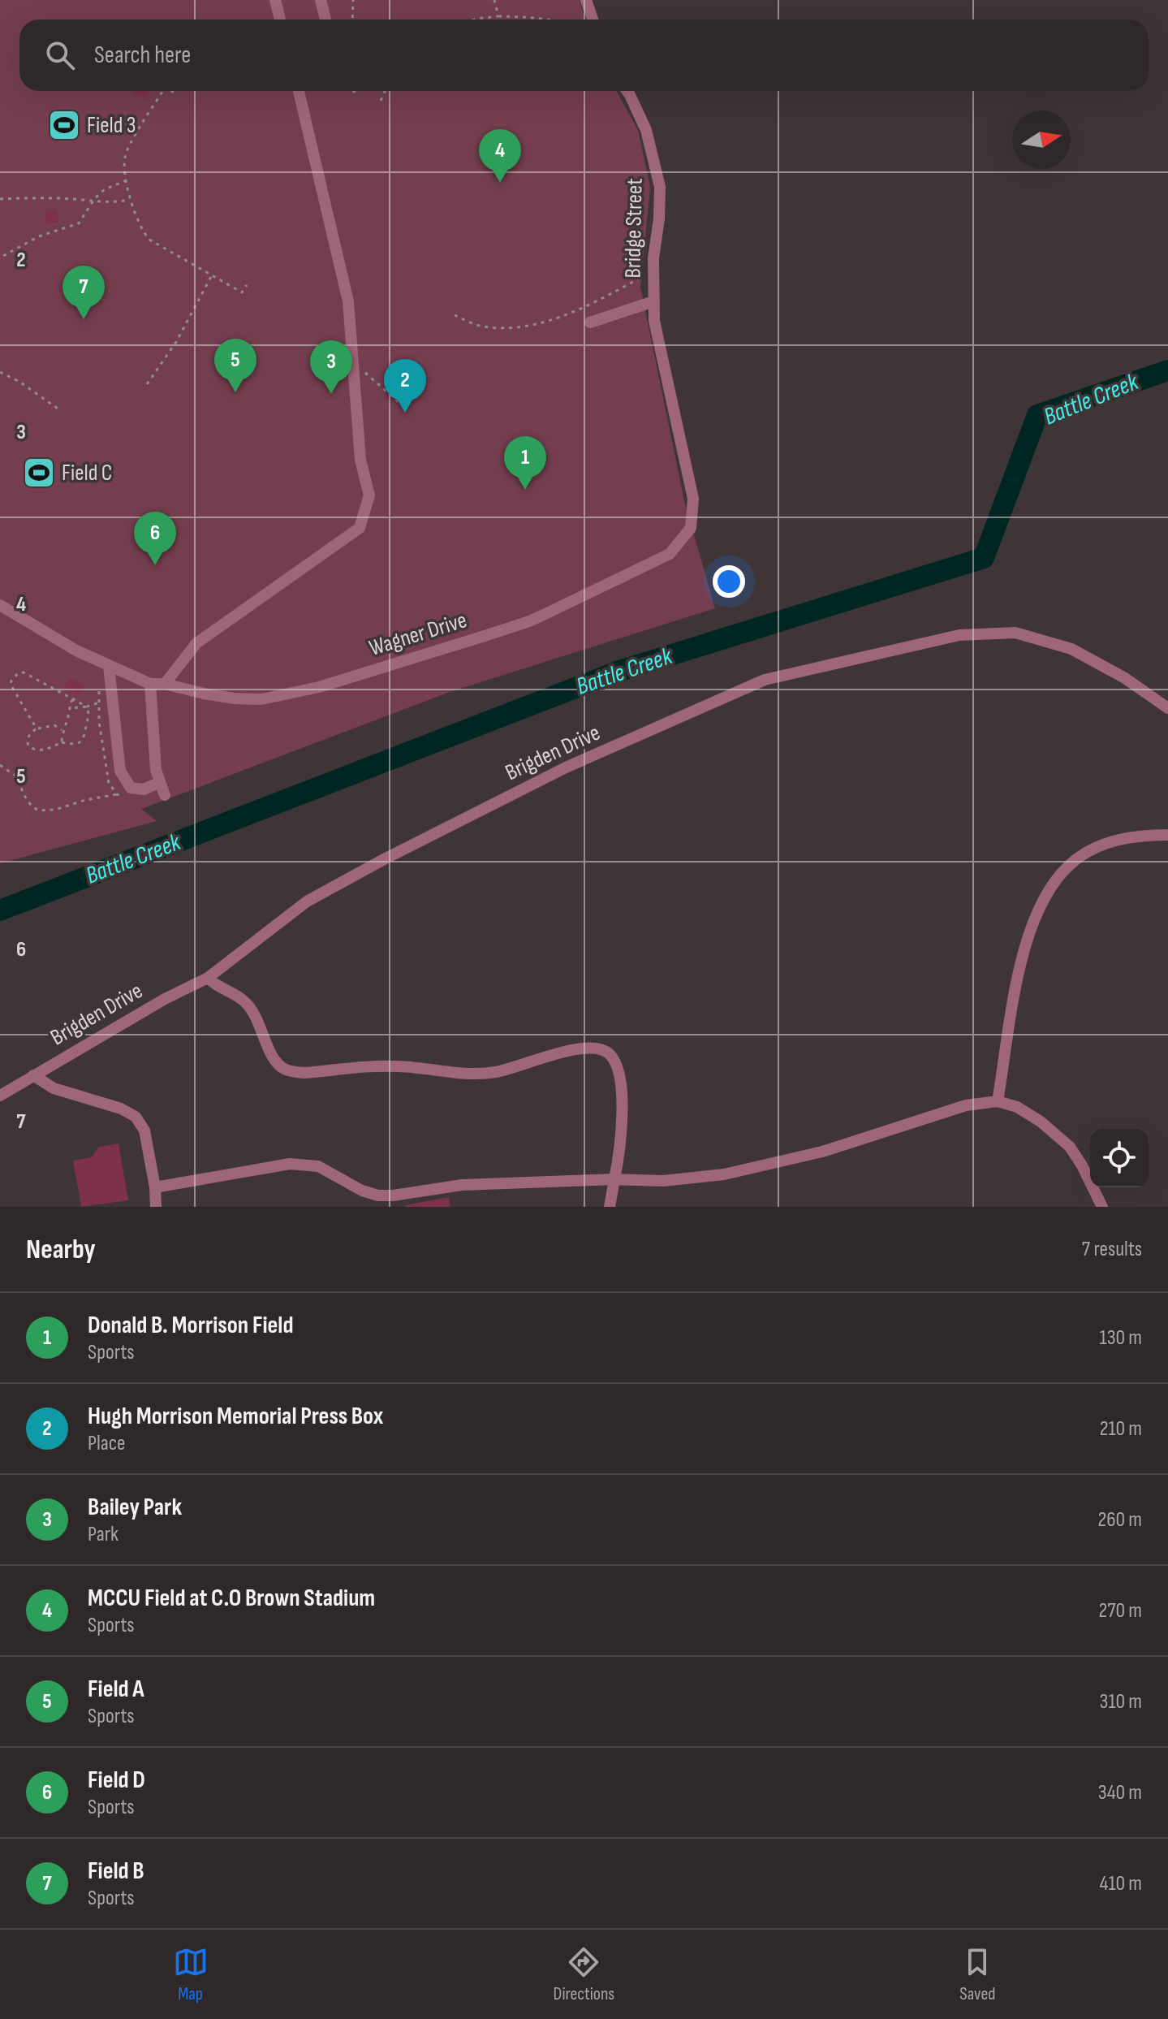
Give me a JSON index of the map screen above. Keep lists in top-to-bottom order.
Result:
{
  "streets": {
    "street": ["Bridge Street", "Wagner Drive", "Brigden Drive"]
  },
  "crossings": [
    ["Bridge Street", "Wagner Drive"]
  ],
  "water": ["Battle Creek"],
  "places": {
    "sports": ["Field 3", "Field C"]
  },
  "north": "right",
  "page": {
    "search": "Search here",
    "pins": [
      "4",
      "7",
      "5",
      "3",
      "2",
      "1",
      "6"
    ],
    "heading": ["Nearby", "7 results"],
    "list": [
      {
        "mark": "1",
        "name": "Donald B. Morrison Field",
        "note": "Sports",
        "value": "130 m"
      },
      {
        "mark": "2",
        "name": "Hugh Morrison Memorial Press Box",
        "note": "Place",
        "value": "210 m"
      },
      {
        "mark": "3",
        "name": "Bailey Park",
        "note": "Park",
        "value": "260 m"
      },
      {
        "mark": "4",
        "name": "MCCU Field at C.O Brown Stadium",
        "note": "Sports",
        "value": "270 m"
      },
      {
        "mark": "5",
        "name": "Field A",
        "note": "Sports",
        "value": "310 m"
      },
      {
        "mark": "6",
        "name": "Field D",
        "note": "Sports",
        "value": "340 m"
      },
      {
        "mark": "7",
        "name": "Field B",
        "note": "Sports",
        "value": "410 m"
      }
    ],
    "nav": ["Map", "Directions", "Saved"]
  },
  "grid": {
    "rows": [
      "2",
      "3",
      "4",
      "5",
      "6",
      "7"
    ]
  }
}
